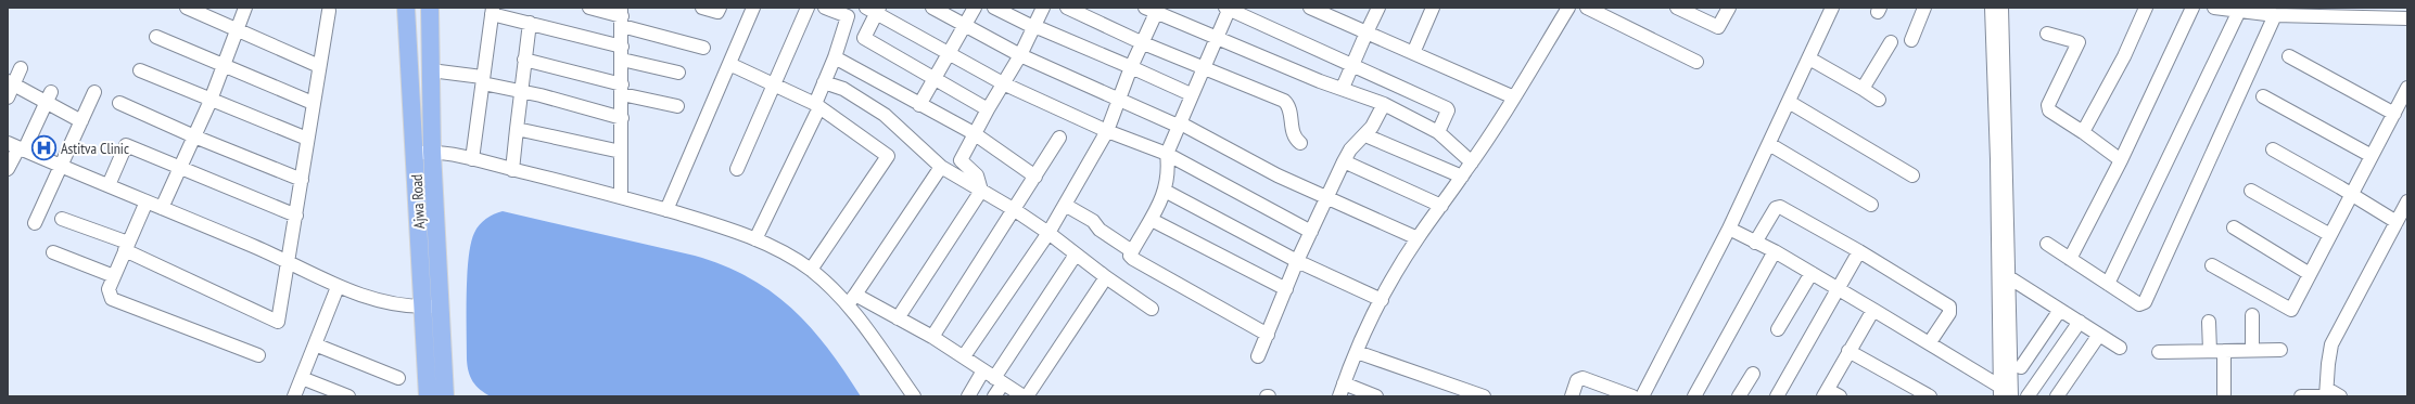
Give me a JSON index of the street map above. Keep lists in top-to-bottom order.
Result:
{
  "streets": {
    "main road": ["Ajwa Road"]
  },
  "places": {
    "hospital": ["Astitva Clinic"]
  }
}
